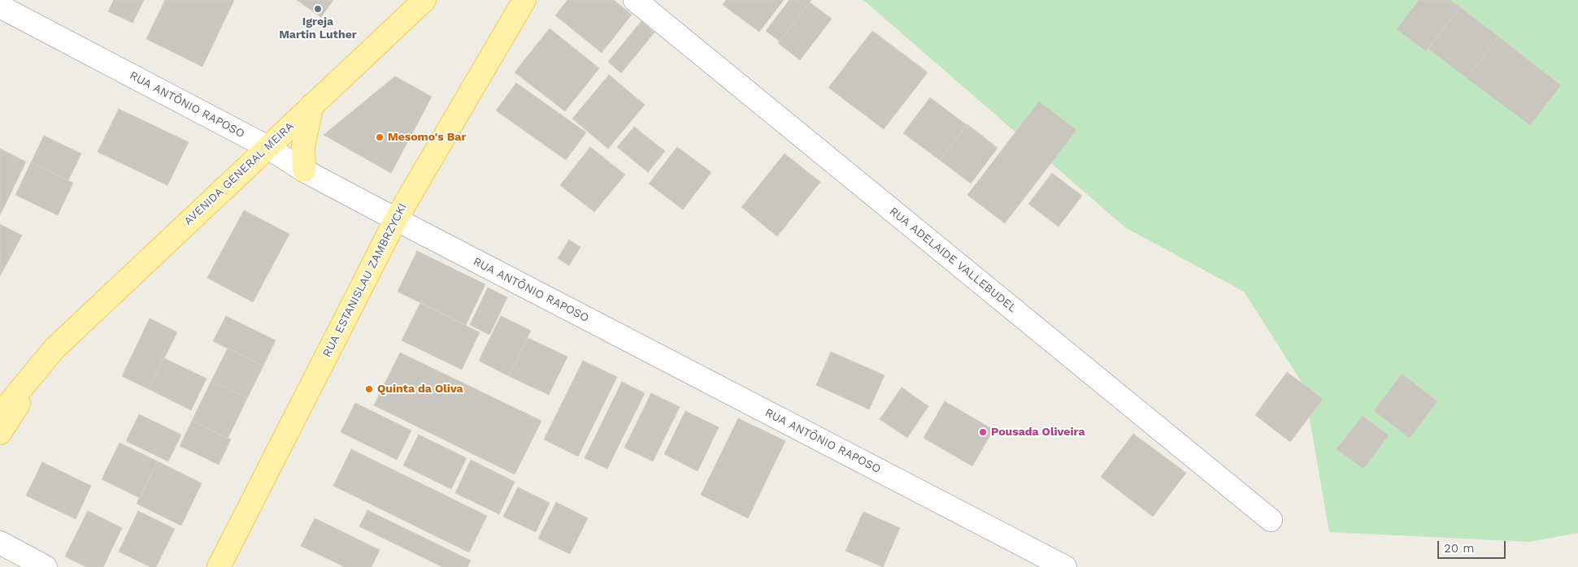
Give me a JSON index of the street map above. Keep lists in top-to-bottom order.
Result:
{
  "streets": {
    "main road": ["AVENIDA GENERAL MEIRA", "RUA ESTANISLAU ZAMBRZYCKI"],
    "street": ["RUA ANTÔNIO RAPOSO", "RUA ADELAIDE VALLEBUDEL"]
  },
  "crossings": [
    ["RUA ANTÔNIO RAPOSO", "AVENIDA GENERAL MEIRA"],
    ["RUA ANTÔNIO RAPOSO", "RUA ESTANISLAU ZAMBRZYCKI"]
  ],
  "places": [
    "Igreja Martin Luther",
    "Mesomo's Bar",
    "Quinta da Oliva",
    "Pousada Oliveira"
  ],
  "scale_bar": "20 m"
}
